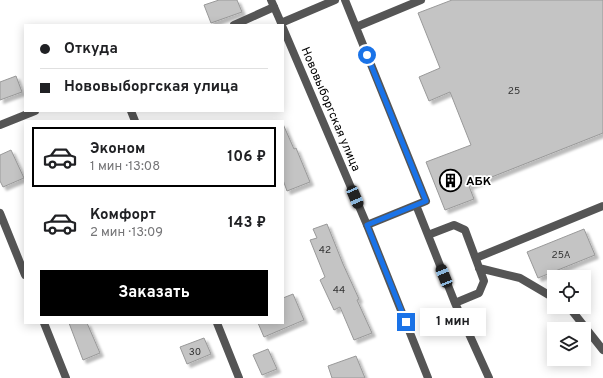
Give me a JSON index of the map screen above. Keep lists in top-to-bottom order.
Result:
{
  "streets": {
    "street": ["Нововыборгская улица"]
  },
  "places": {
    "building": ["АБК"]
  },
  "house_numbers": [
    "25",
    "42",
    "25А",
    "44",
    "30"
  ],
  "page": {
    "banner": ["Откуда", "Нововыборгская улица"],
    "list": [
      {
        "name": "Эконом",
        "note": "1 мин · 13:08",
        "value": "106 ₽"
      },
      {
        "name": "Комфорт",
        "note": "2 мин · 13:09",
        "value": "143 ₽"
      }
    ],
    "buttons": "Заказать",
    "bubble": "1 мин"
  }
}
